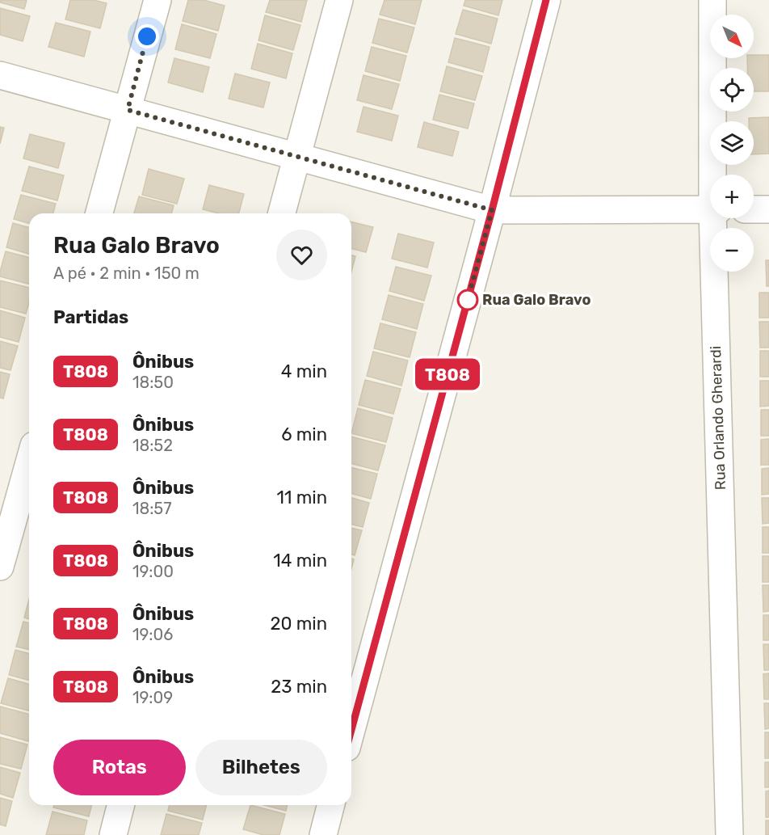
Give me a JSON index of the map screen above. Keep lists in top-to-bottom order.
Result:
{
  "streets": {
    "street": ["Rua Orlando Gherardi"]
  },
  "places": ["Rua Galo Bravo"],
  "lines": ["bus line T808"],
  "north": "bottom right",
  "page": {
    "on_map": "T808",
    "map_buttons": ["+", "−"],
    "heading": [
      ["Rua Galo Bravo", "A pé · 2 min · 150 m"],
      "Partidas"
    ],
    "list": [
      {
        "mark": "T808",
        "name": "Ônibus",
        "note": "18:50",
        "value": "4 min"
      },
      {
        "mark": "T808",
        "name": "Ônibus",
        "note": "18:52",
        "value": "6 min"
      },
      {
        "mark": "T808",
        "name": "Ônibus",
        "note": "18:57",
        "value": "11 min"
      },
      {
        "mark": "T808",
        "name": "Ônibus",
        "note": "19:00",
        "value": "14 min"
      },
      {
        "mark": "T808",
        "name": "Ônibus",
        "note": "19:06",
        "value": "20 min"
      },
      {
        "mark": "T808",
        "name": "Ônibus",
        "note": "19:09",
        "value": "23 min"
      }
    ],
    "buttons": ["Rotas", "Bilhetes"]
  }
}
